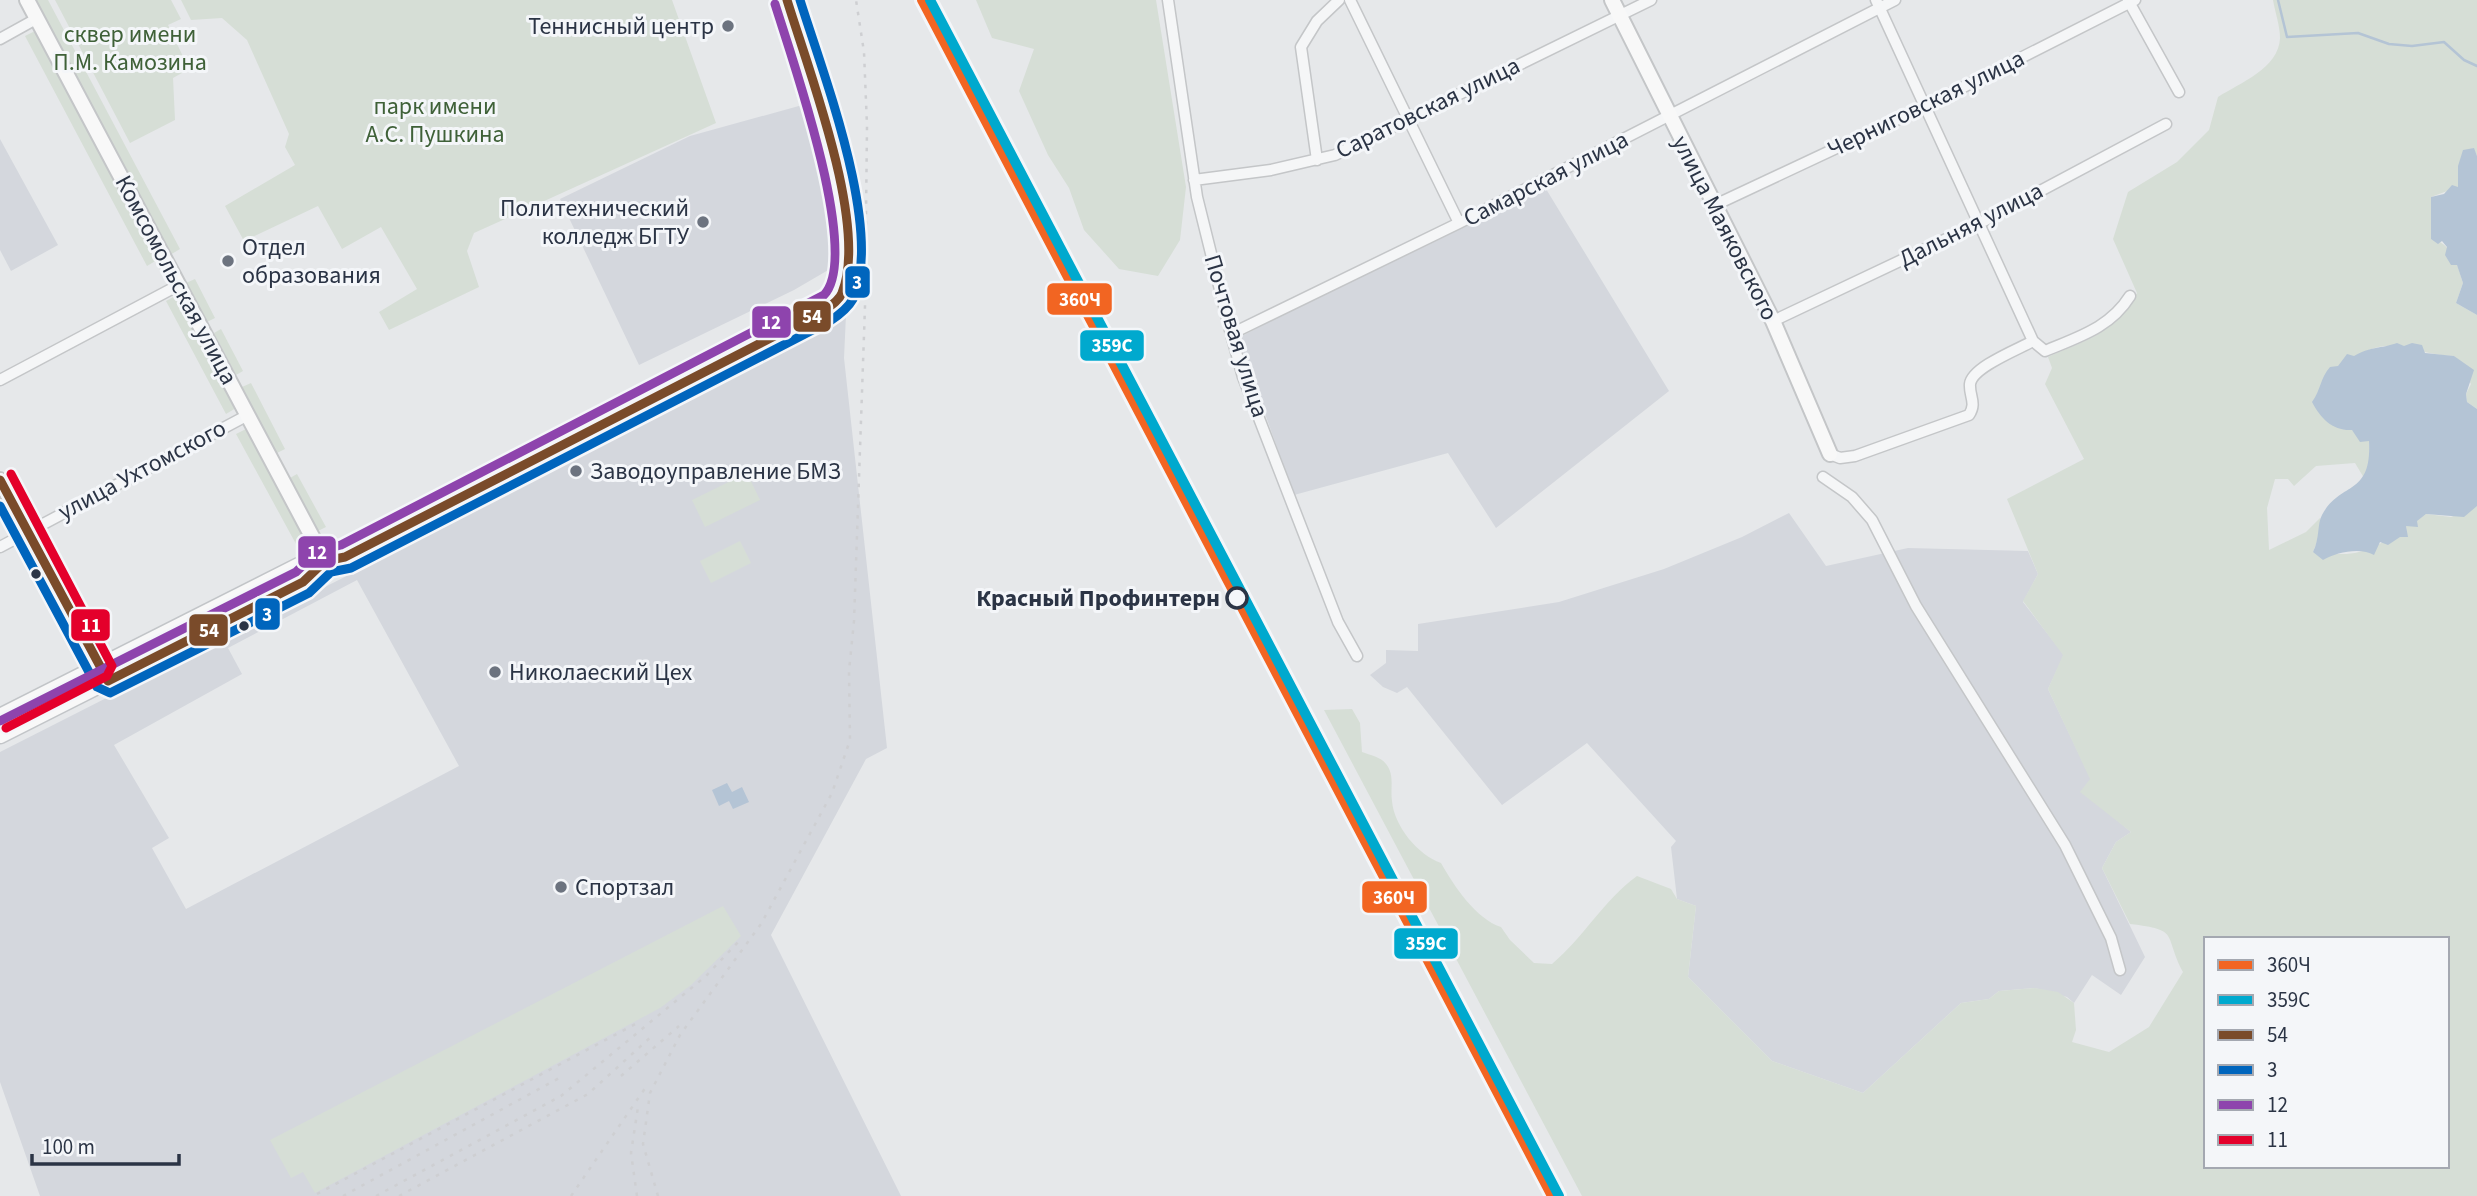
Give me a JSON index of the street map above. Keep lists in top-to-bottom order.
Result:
{
  "streets": {
    "street": [
      "Черниговская улица",
      "Саратовская улица",
      "Самарская улица",
      "Дальняя улица",
      "улица Маяковского",
      "Комсомольская улица",
      "Почтовая улица",
      "улица Ухтомского"
    ]
  },
  "crossings": [
    ["Черниговская улица", "улица Маяковского"],
    ["Саратовская улица", "улица Маяковского"],
    ["Саратовская улица", "Почтовая улица"],
    ["Самарская улица", "улица Маяковского"],
    ["Самарская улица", "Почтовая улица"],
    ["Дальняя улица", "улица Маяковского"],
    ["Комсомольская улица", "улица Ухтомского"]
  ],
  "parks": ["сквер имени П.М. Камозина", "парк имени А.С. Пушкина"],
  "places": [
    "Теннисный центр",
    "Политехнический колледж БГТУ",
    "Отдел образования",
    "Заводоуправление БМЗ",
    "Красный Профинтерн",
    "Николаеский Цех",
    "Спортзал"
  ],
  "lines": [
    "transit line 360Ч",
    "transit line 359С",
    "transit line 54",
    "transit line 3",
    "transit line 12",
    "transit line 11"
  ],
  "legend": [
    "360Ч",
    "359С",
    "54",
    "3",
    "12",
    "11"
  ],
  "scale_bar": "100 m"
}
